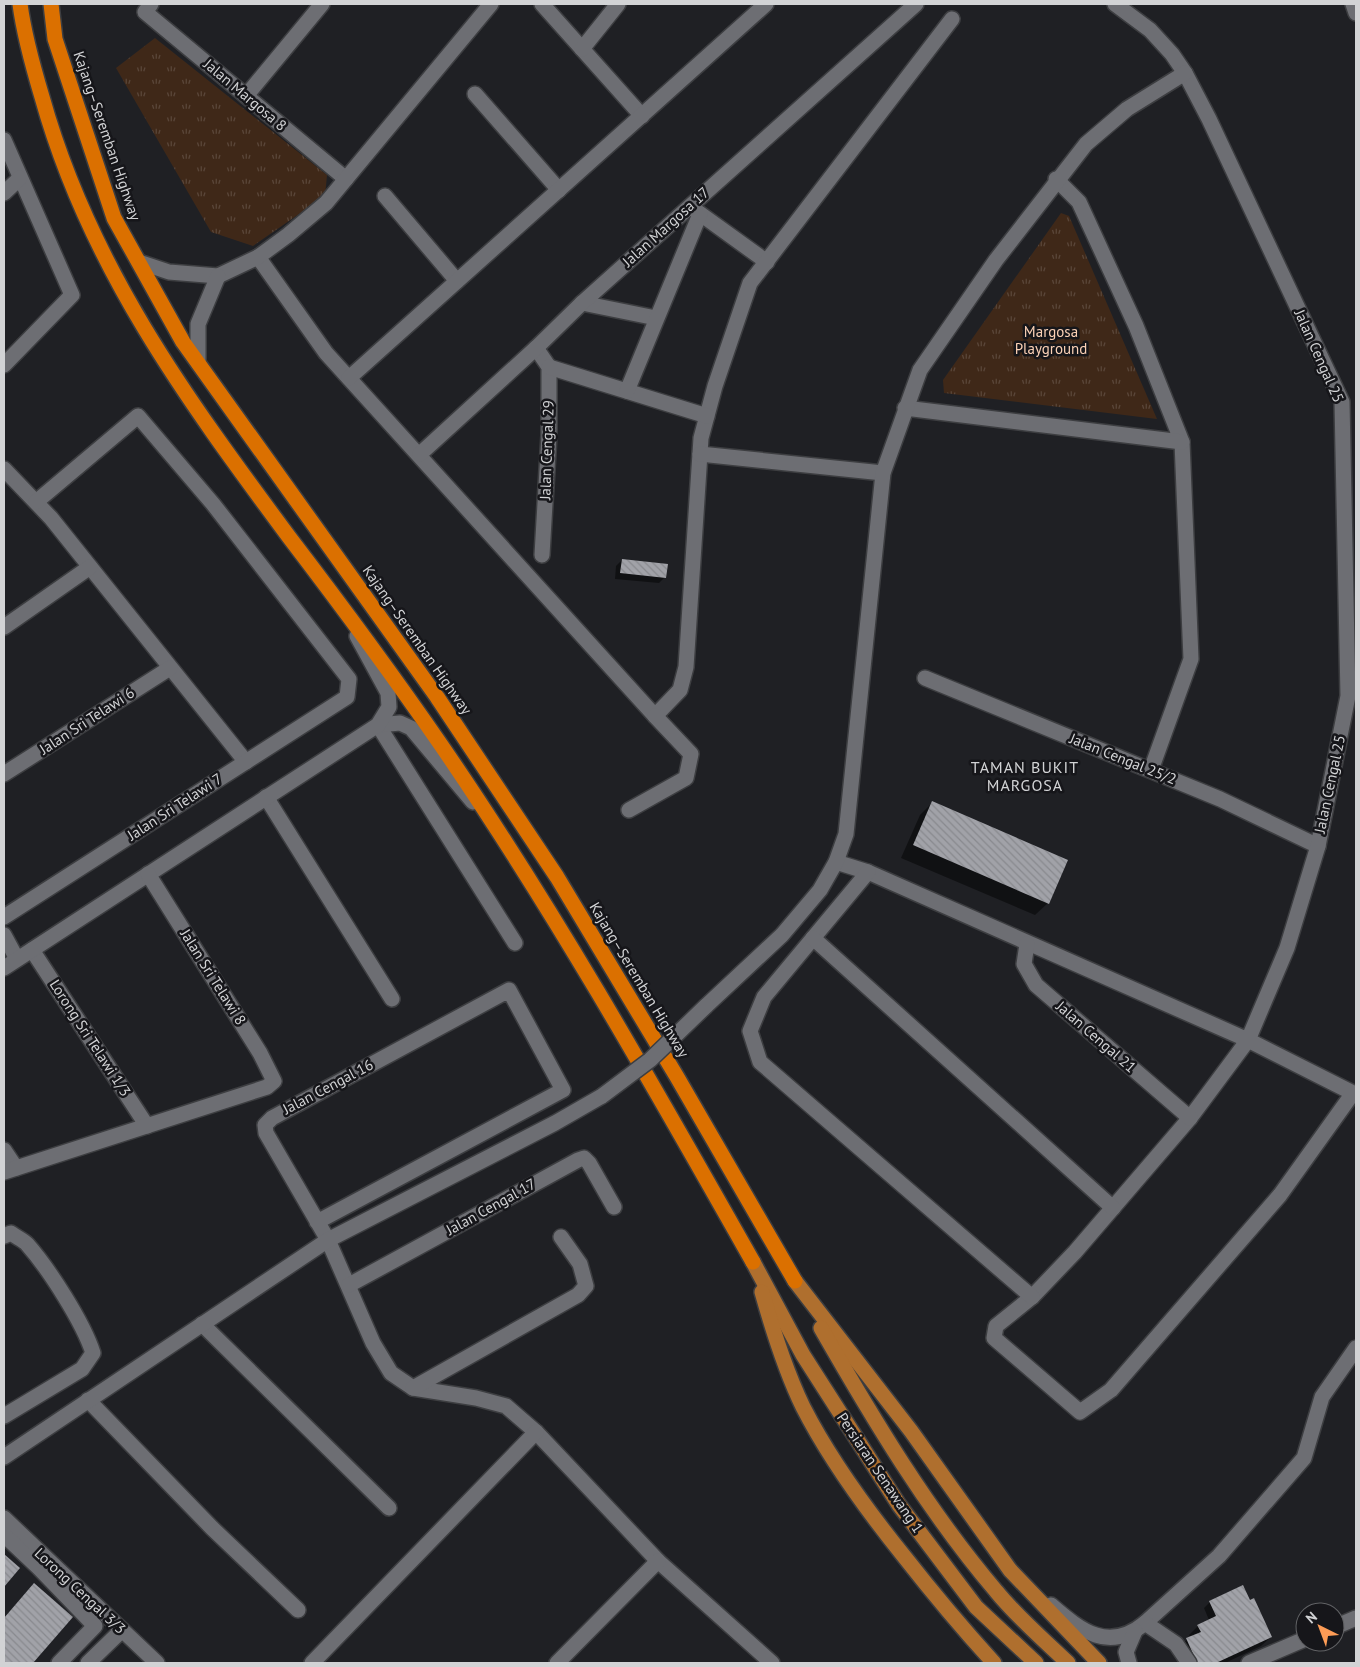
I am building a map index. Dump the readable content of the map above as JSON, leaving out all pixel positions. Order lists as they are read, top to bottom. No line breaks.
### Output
{"streets":{"highway":["Kajang–Seremban Highway"],"main road":["Persiaran Senawang 1"],"street":["Jalan Margosa 8","Jalan Margosa 17","Jalan Cengal 25","Jalan Cengal 29","Jalan Sri Telawi 6","Jalan Cengal 25/2","Jalan Sri Telawi 7","Jalan Sri Telawi 8","Jalan Cengal 21","Lorong Sri Telawi 1/3","Jalan Cengal 16","Jalan Cengal 17","Lorong Cengal 3/3"]},"crossings":[["Kajang–Seremban Highway","Persiaran Senawang 1"],["Jalan Cengal 25","Jalan Cengal 25/2"],["Jalan Cengal 25","Jalan Cengal 21"],["Jalan Sri Telawi 8","Lorong Sri Telawi 1/3"],["Jalan Cengal 16","Jalan Cengal 17"]],"districts":["TAMAN BUKIT MARGOSA"],"parks":["Margosa Playground"],"north":"top left"}
